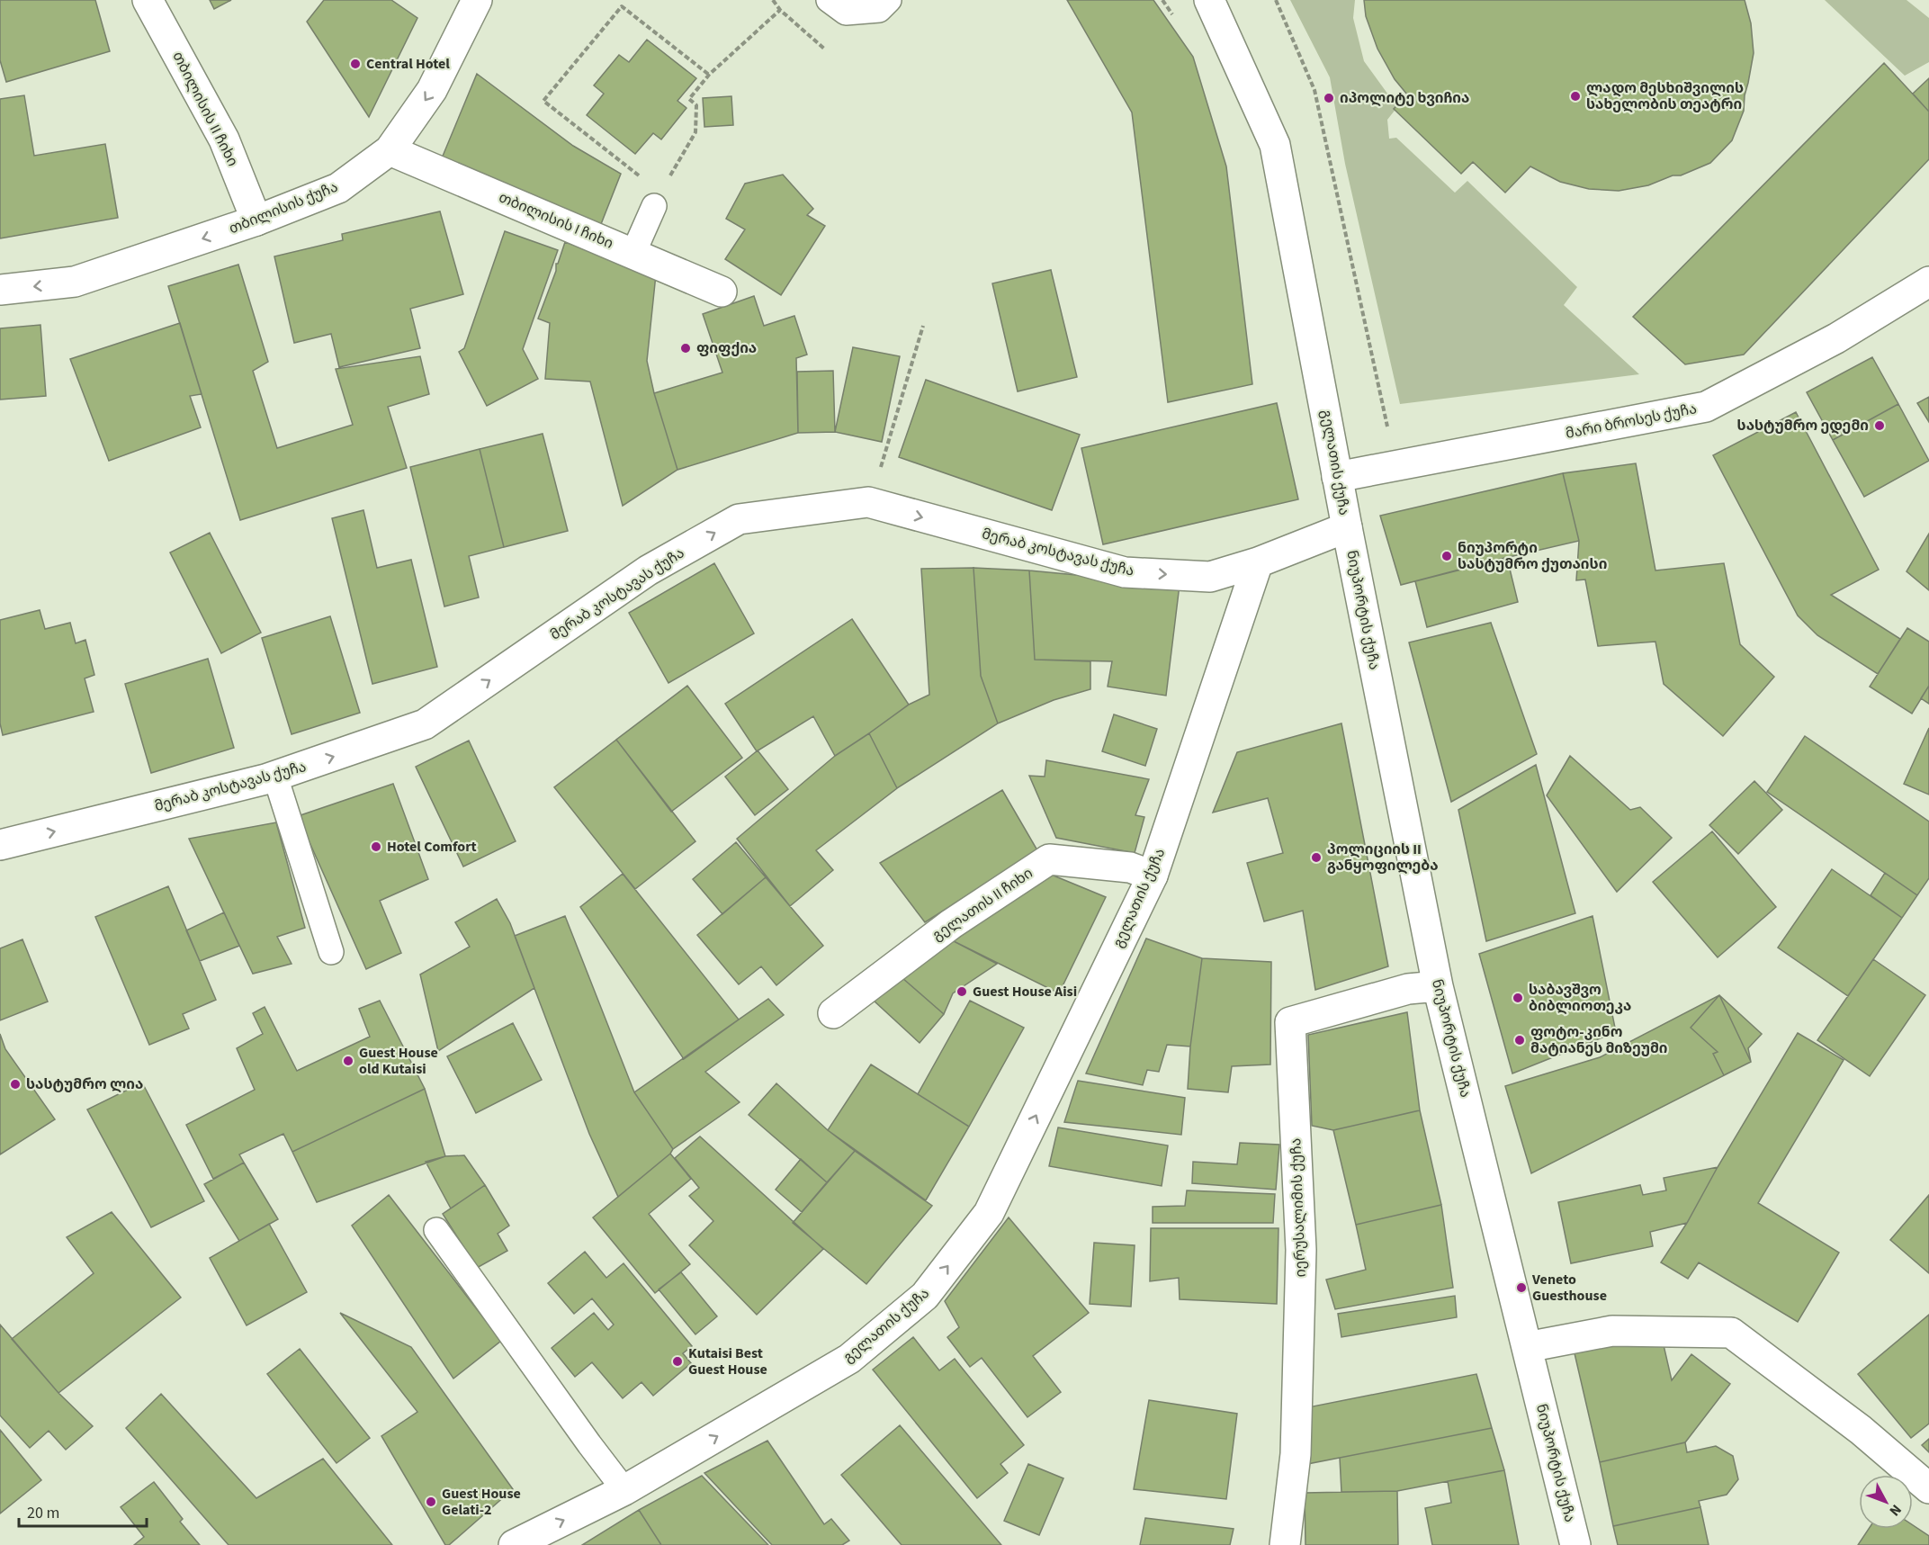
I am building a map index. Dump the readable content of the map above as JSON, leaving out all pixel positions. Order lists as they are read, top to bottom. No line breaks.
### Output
{"streets":{"street":["თბილისის II ჩიხი","თბილისის ქუჩა","თბილისის I ჩიხი","მარი ბროსეს ქუჩა","გელათის ქუჩა","მერაბ კოსტავას ქუჩა","ნიუპორტის ქუჩა","გელათის II ჩიხი","იერუსალიმის ქუჩა"]},"crossings":[["თბილისის II ჩიხი","თბილისის ქუჩა"],["თბილისის ქუჩა","თბილისის I ჩიხი"],["მარი ბროსეს ქუჩა","გელათის ქუჩა"],["გელათის ქუჩა","მერაბ კოსტავას ქუჩა"],["გელათის ქუჩა","ნიუპორტის ქუჩა"],["გელათის ქუჩა","გელათის II ჩიხი"],["ნიუპორტის ქუჩა","იერუსალიმის ქუჩა"]],"one_way":["თბილისის ქუჩა","გელათის ქუჩა","მერაბ კოსტავას ქუჩა"],"places":["Central Hotel","ლადო მესხიშვილის სახელობის თეატრი","იპოლიტე ხვიჩია","ფიფქია","სასტუმრო ედემი","ნიუპორტი სასტუმრო ქუთაისი","Hotel Comfort","პოლიციის II განყოფილება","Guest House Aisi","საბავშვო ბიბლიოთეკა","ფოტო-კინო მატიანეს მიზეუმი","Guest House old Kutaisi","სასტუმრო ლია","Veneto Guesthouse","Kutaisi Best Guest House","Guest House Gelati-2"],"scale_bar":"20 m","north":"bottom right"}
